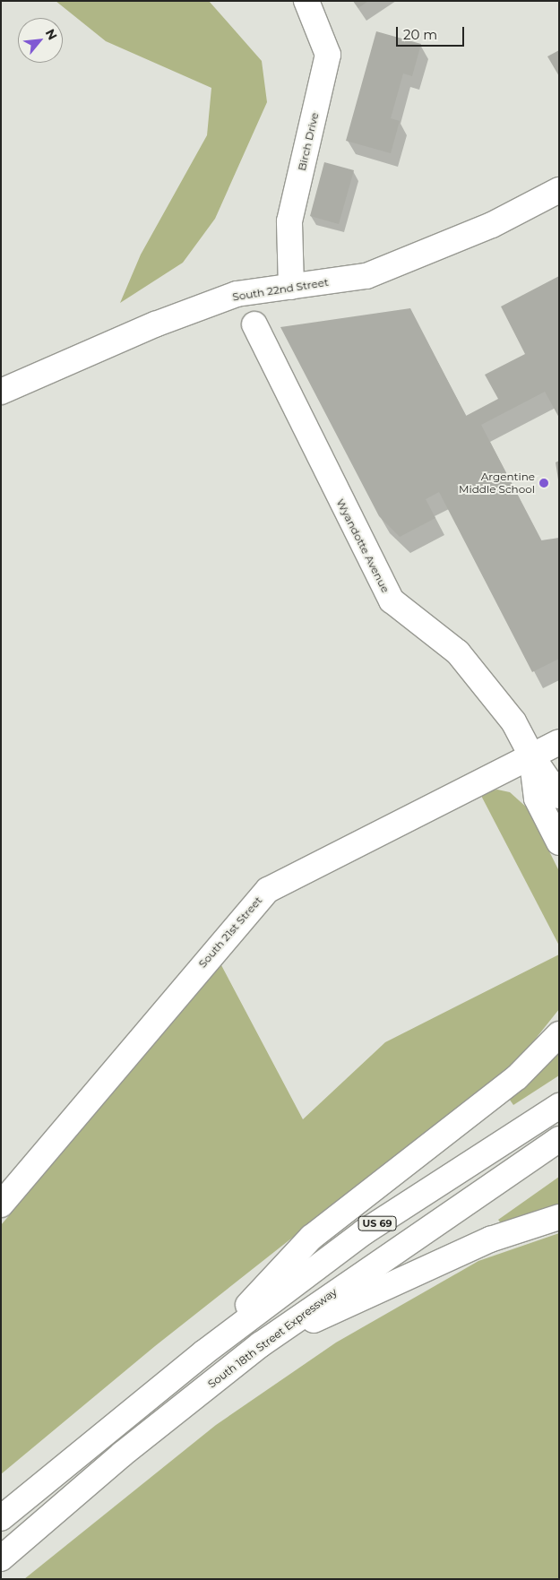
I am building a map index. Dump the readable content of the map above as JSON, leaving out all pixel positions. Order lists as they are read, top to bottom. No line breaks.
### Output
{"streets":{"main road":["Birch Drive","South 22nd Street","Wyandotte Avenue","South 21st Street","US 69","South 18th Street Expressway"]},"crossings":[["Birch Drive","South 22nd Street"],["Wyandotte Avenue","South 21st Street"]],"places":["Argentine Middle School"],"scale_bar":"20 m","north":"top right"}
